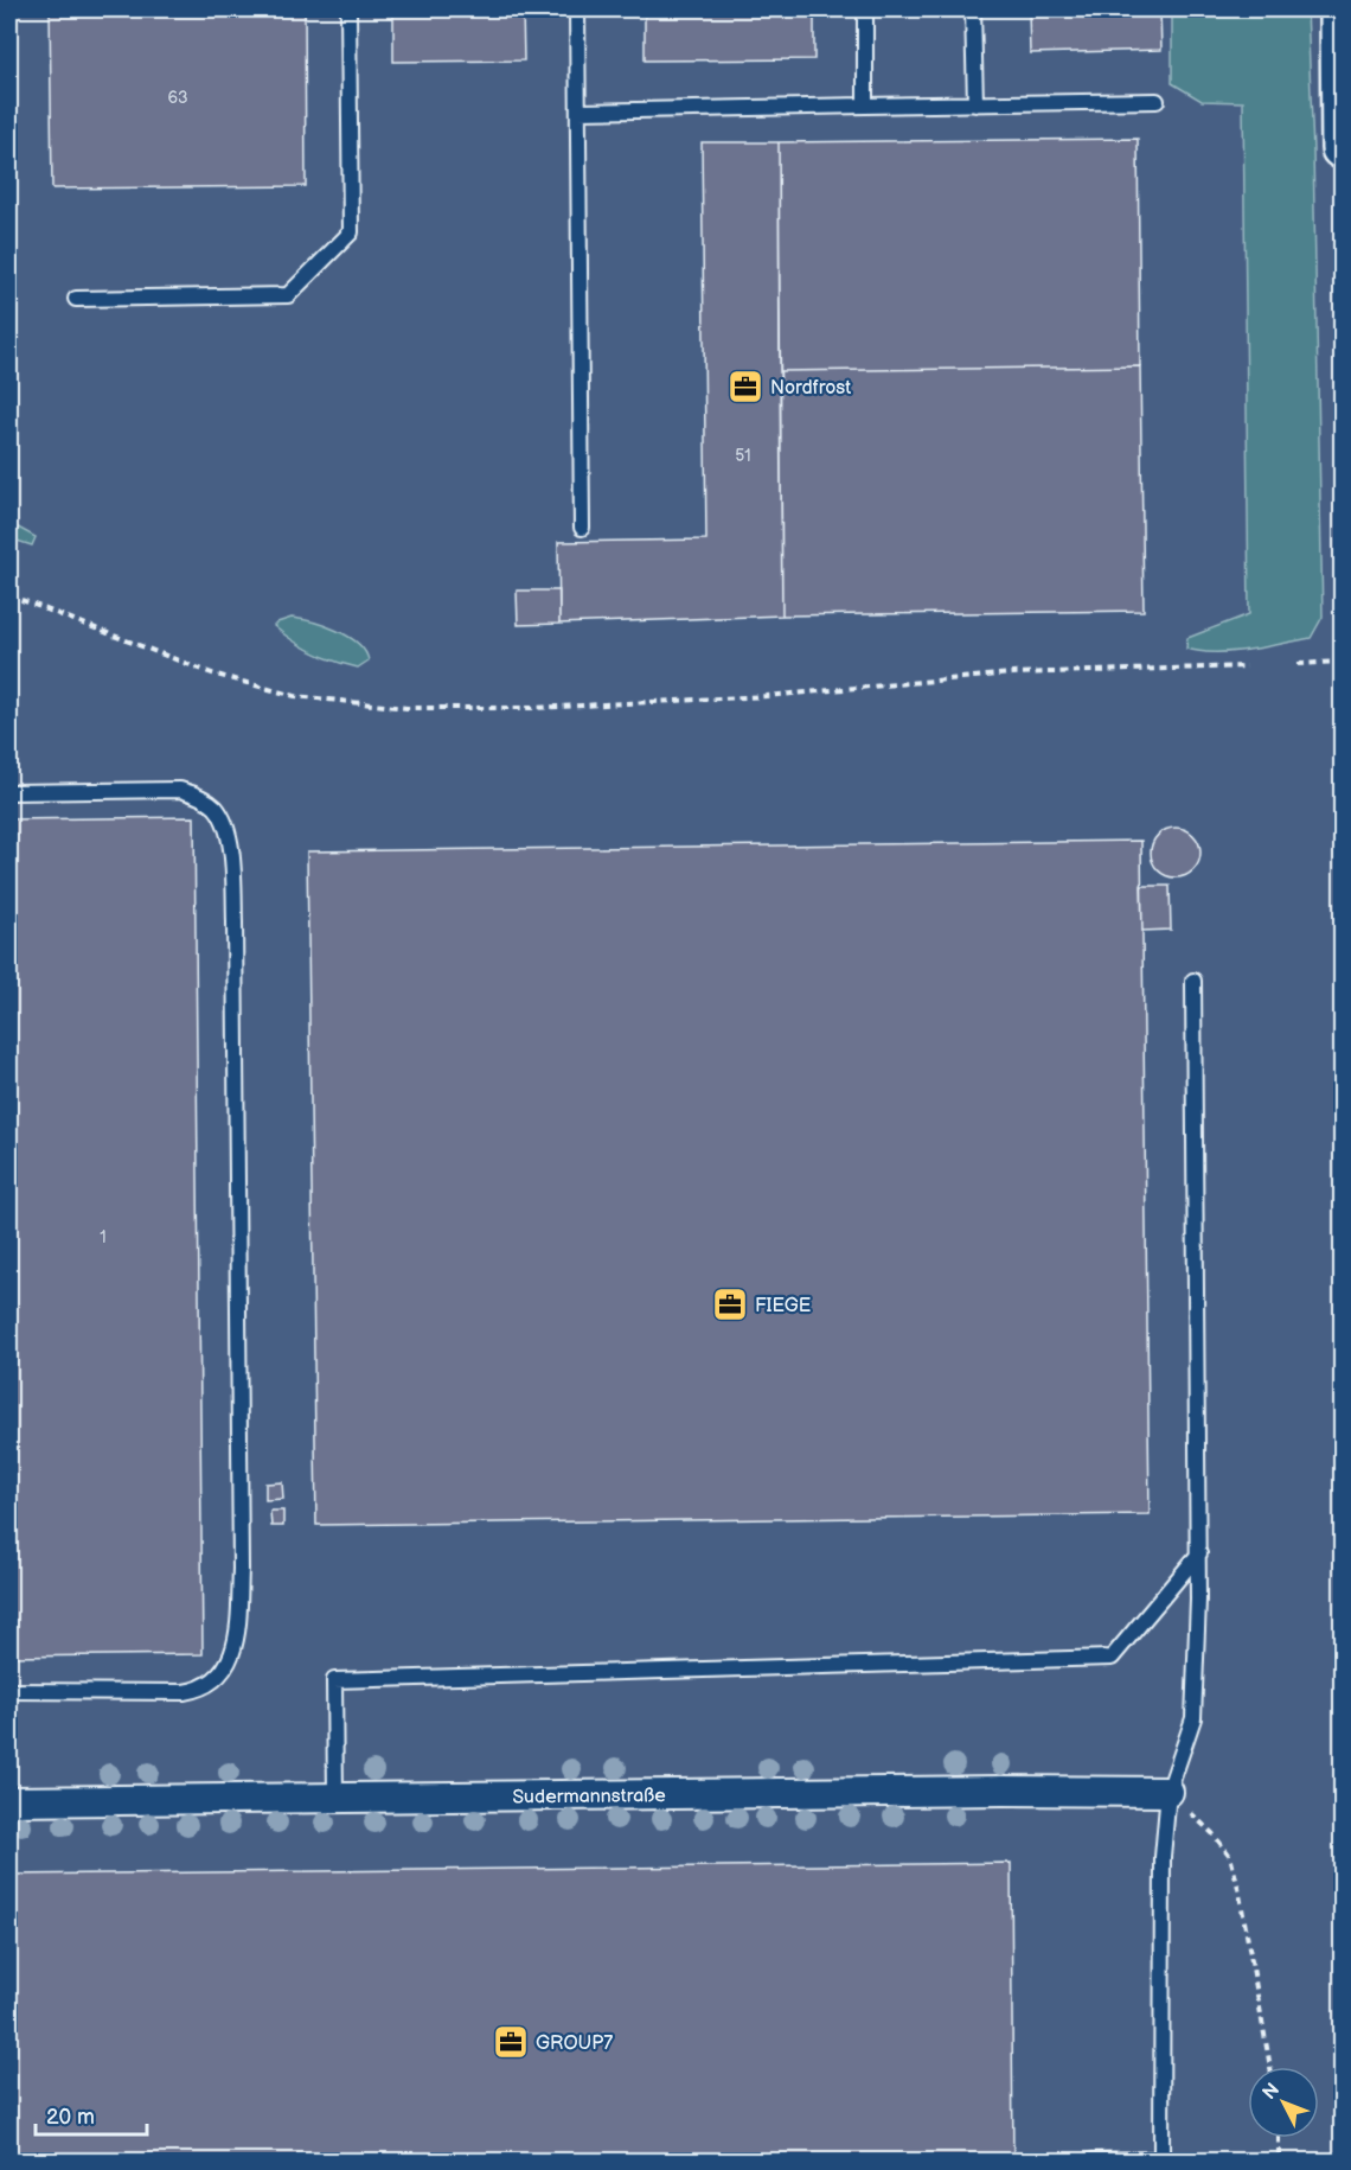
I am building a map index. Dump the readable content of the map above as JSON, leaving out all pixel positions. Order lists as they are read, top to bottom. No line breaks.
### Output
{"streets":{"street":["Sudermannstraße"]},"places":{"office":["Nordfrost","FIEGE","GROUP7"]},"house_numbers":["63","51","1"],"scale_bar":"20 m","north":"top left"}
